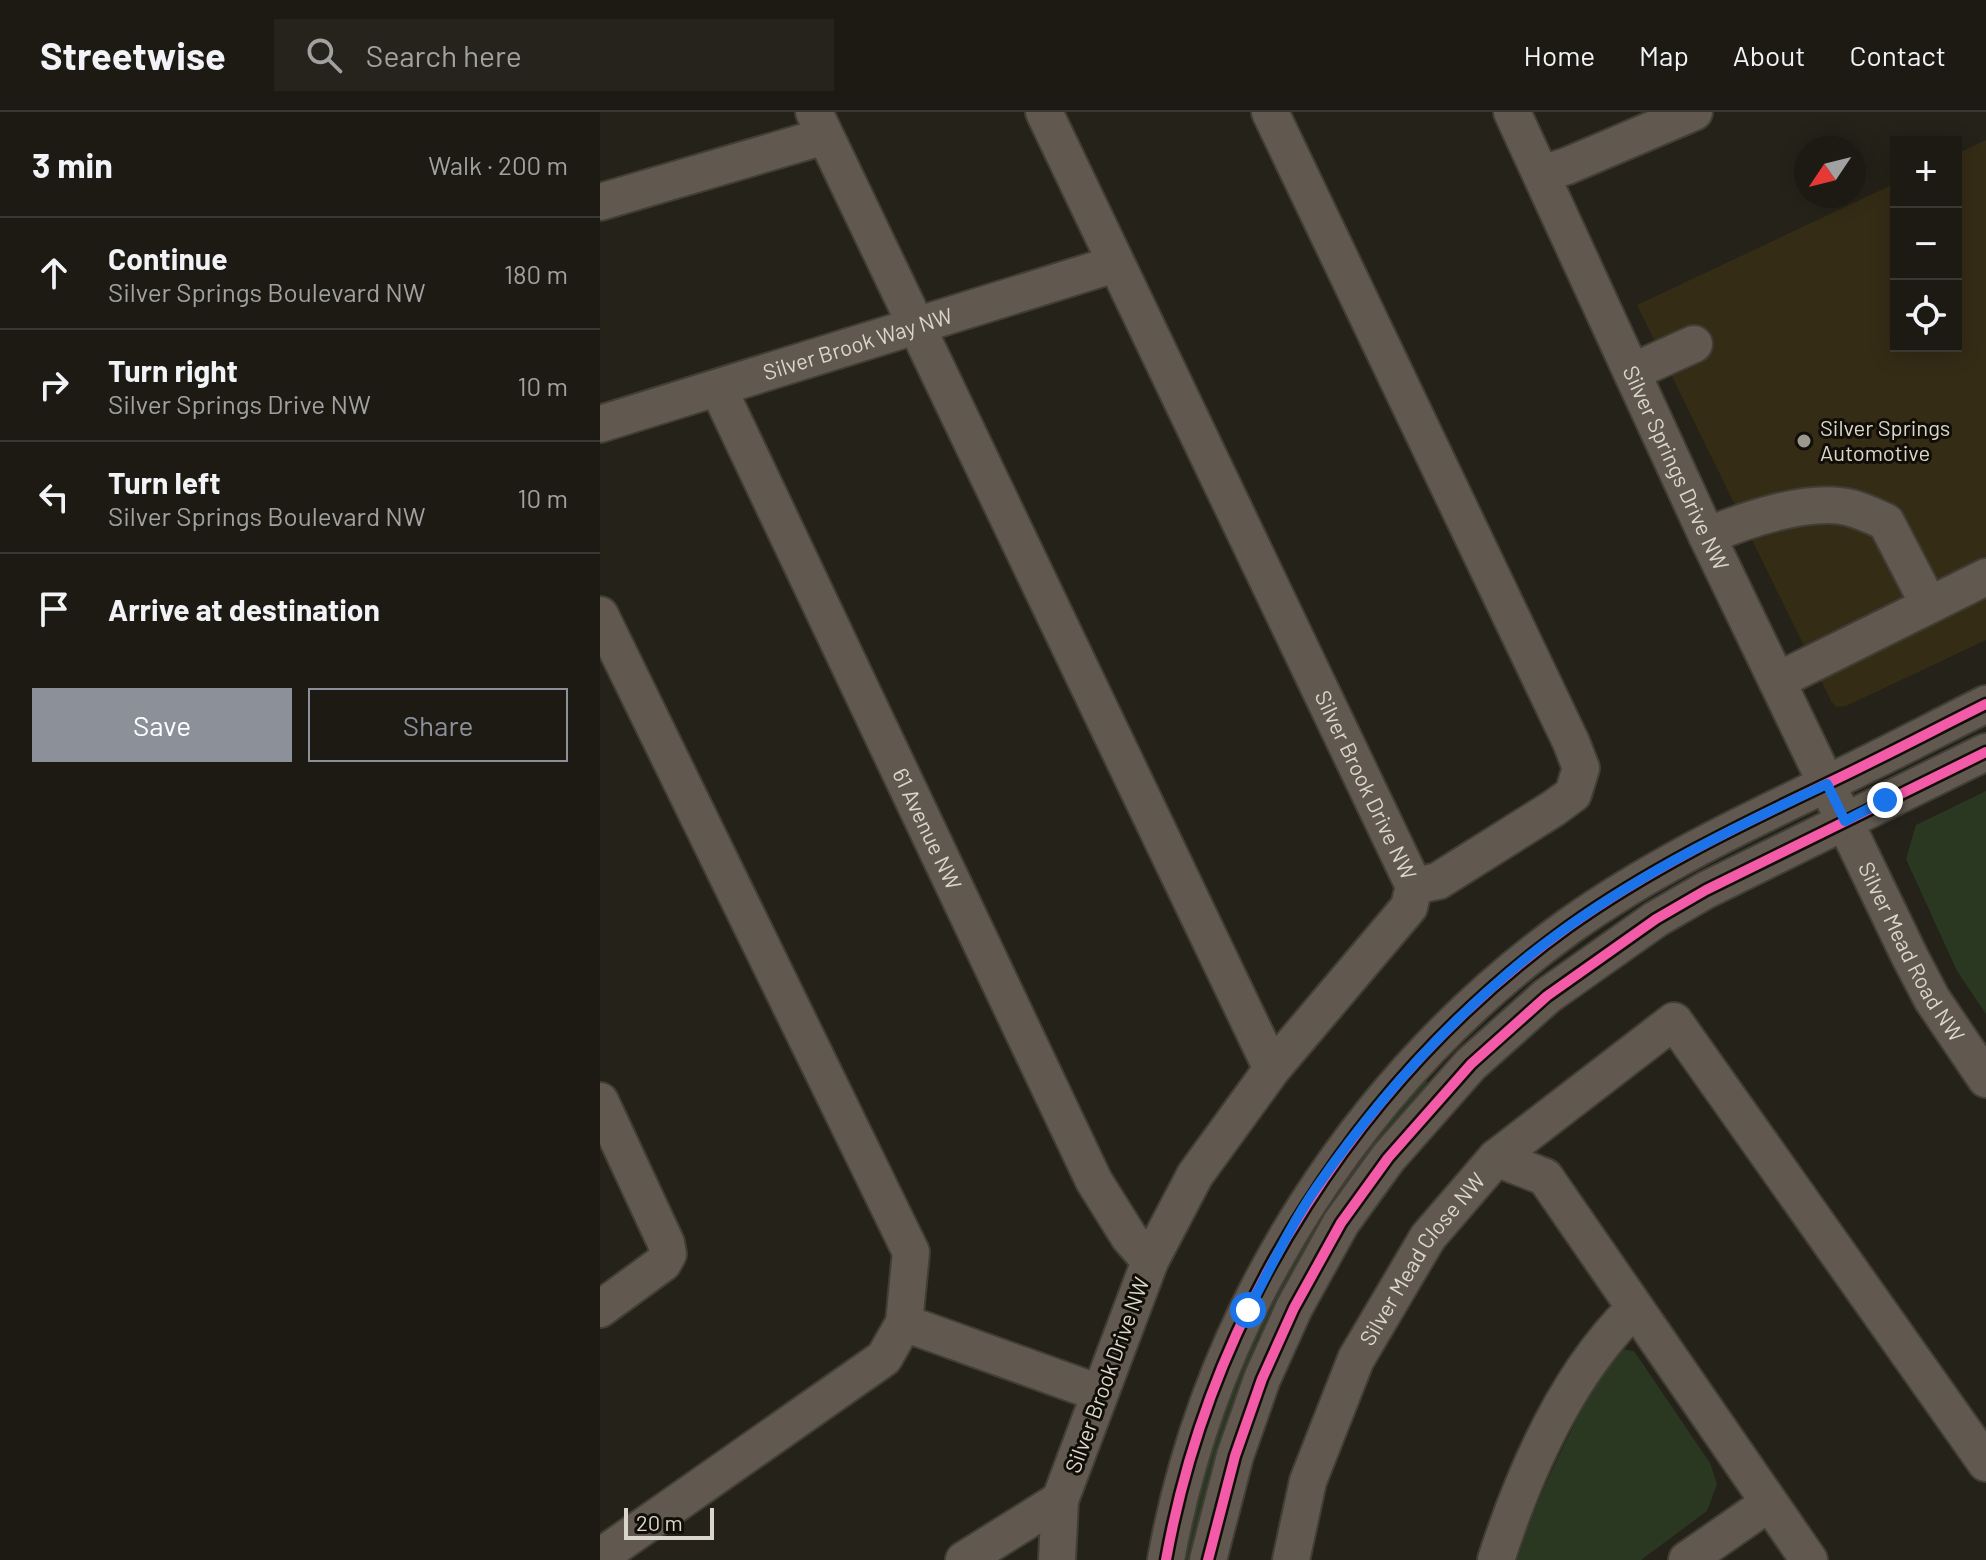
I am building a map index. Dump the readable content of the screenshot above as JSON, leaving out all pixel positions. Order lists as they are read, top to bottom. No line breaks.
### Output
{"streets":{"street":["Silver Brook Way NW","Silver Springs Drive NW","Silver Brook Drive NW","61 Avenue NW","Silver Mead Road NW","Silver Mead Close NW"]},"crossings":[["Silver Brook Way NW","Silver Brook Drive NW"],["Silver Brook Way NW","61 Avenue NW"],["Silver Springs Drive NW","Silver Mead Road NW"],["Silver Brook Drive NW","61 Avenue NW"]],"places":["Silver Springs Automotive"],"scale_bar":"20 m","north":"bottom left","page":{"header":"Streetwise","search":"Search here","nav":["Home","Map","About","Contact"],"heading":["3 min","Walk · 200 m"],"map_buttons":["+","−"],"list":[["Continue","Silver Springs Boulevard NW","180 m"],["Turn right","Silver Springs Drive NW","10 m"],["Turn left","Silver Springs Boulevard NW","10 m"],"Arrive at destination"],"buttons":["Save","Share"],"scale":"20 m"}}
